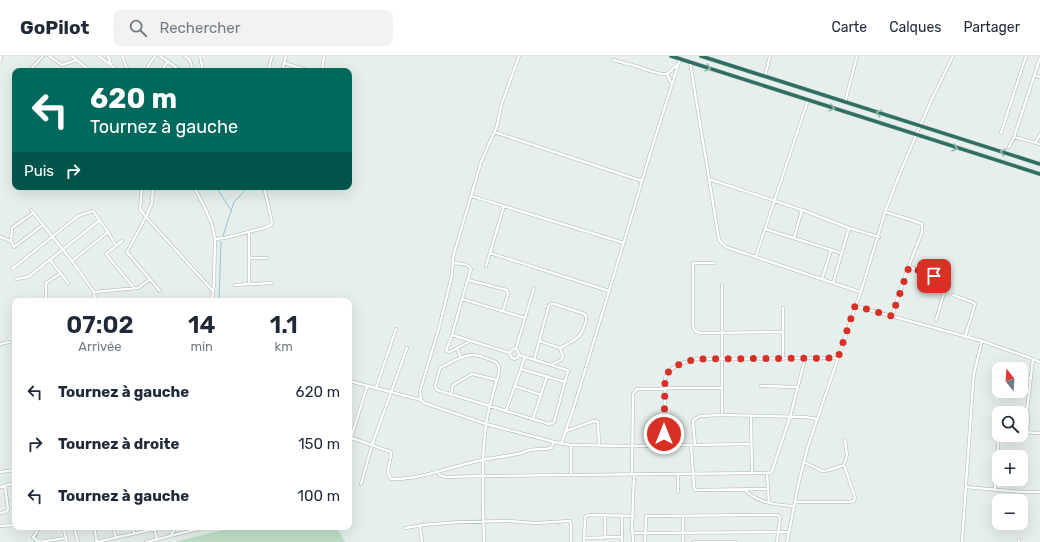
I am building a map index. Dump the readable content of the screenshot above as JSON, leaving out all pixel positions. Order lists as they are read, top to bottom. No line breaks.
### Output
{"north":"top","page":{"header":"GoPilot","search":"Rechercher","nav":["Carte","Calques","Partager"],"turn":["620 m","Tournez à gauche"],"then":"Puis","eta":["07:02","Arrivée","14","min","1.1","km"],"map_buttons":["+","−"],"list":[{"name":"Tournez à gauche","value":"620 m"},{"name":"Tournez à droite","value":"150 m"},{"name":"Tournez à gauche","value":"100 m"}]}}
